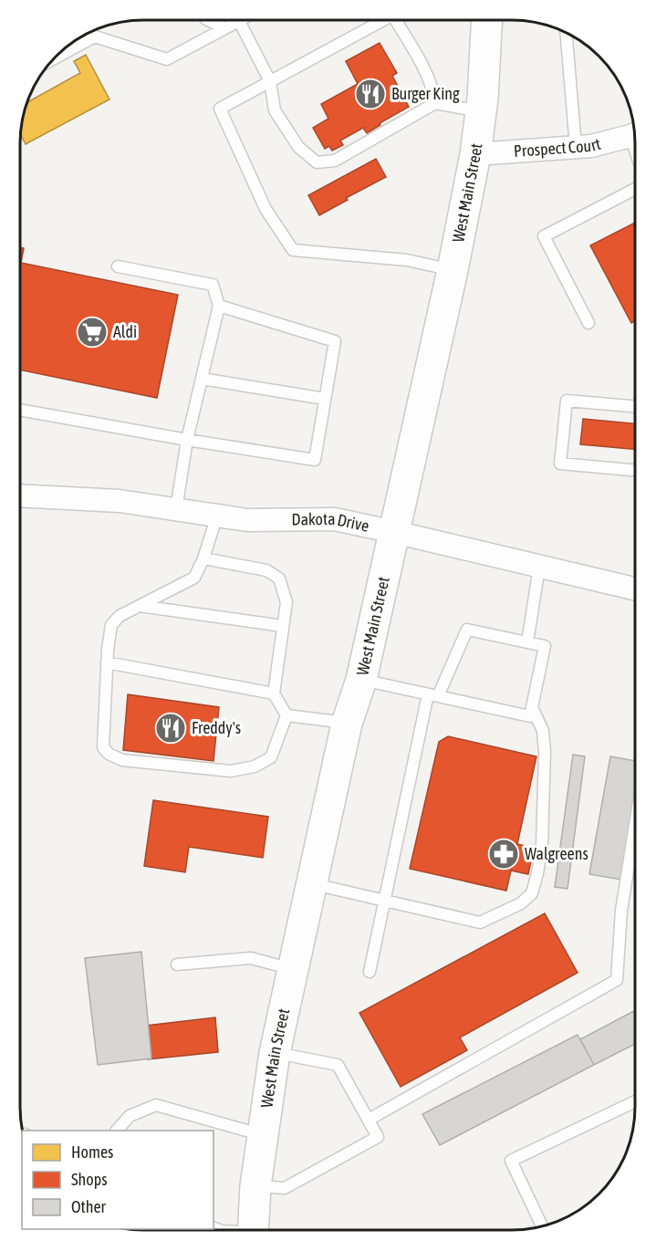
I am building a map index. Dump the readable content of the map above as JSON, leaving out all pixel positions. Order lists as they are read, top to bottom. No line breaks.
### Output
{"streets":{"main road":["West Main Street"],"street":["Prospect Court","Dakota Drive"]},"crossings":[["Prospect Court","West Main Street"],["West Main Street","Dakota Drive"]],"places":{"restaurant":["Burger King","Freddy's"],"supermarket":["Aldi"],"pharmacy":["Walgreens"]},"legend":["Homes","Shops","Other"]}
